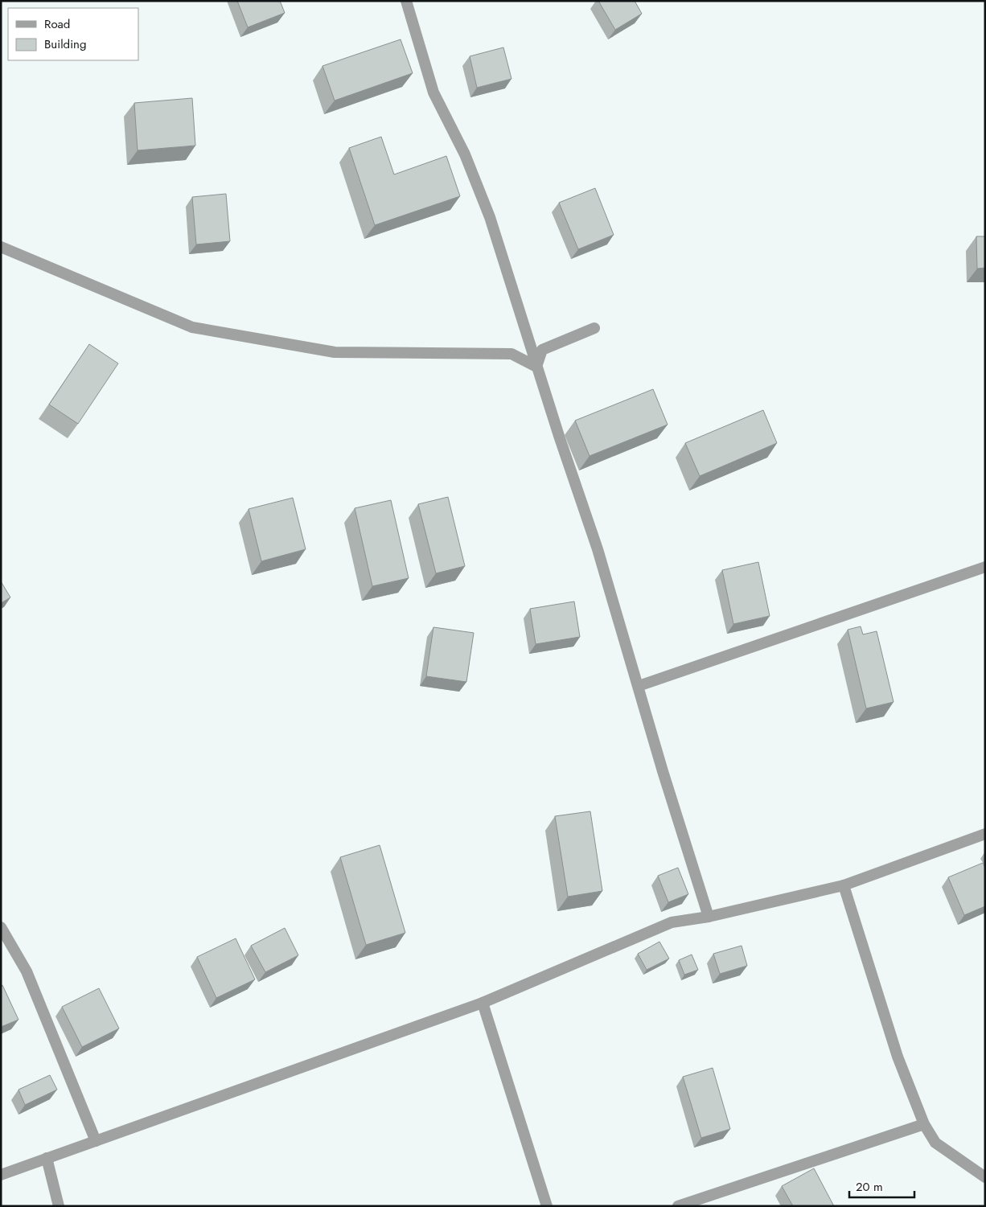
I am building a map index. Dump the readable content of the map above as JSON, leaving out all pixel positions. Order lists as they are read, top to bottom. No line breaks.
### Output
{"legend":["Road","Building"],"scale_bar":"20 m"}
